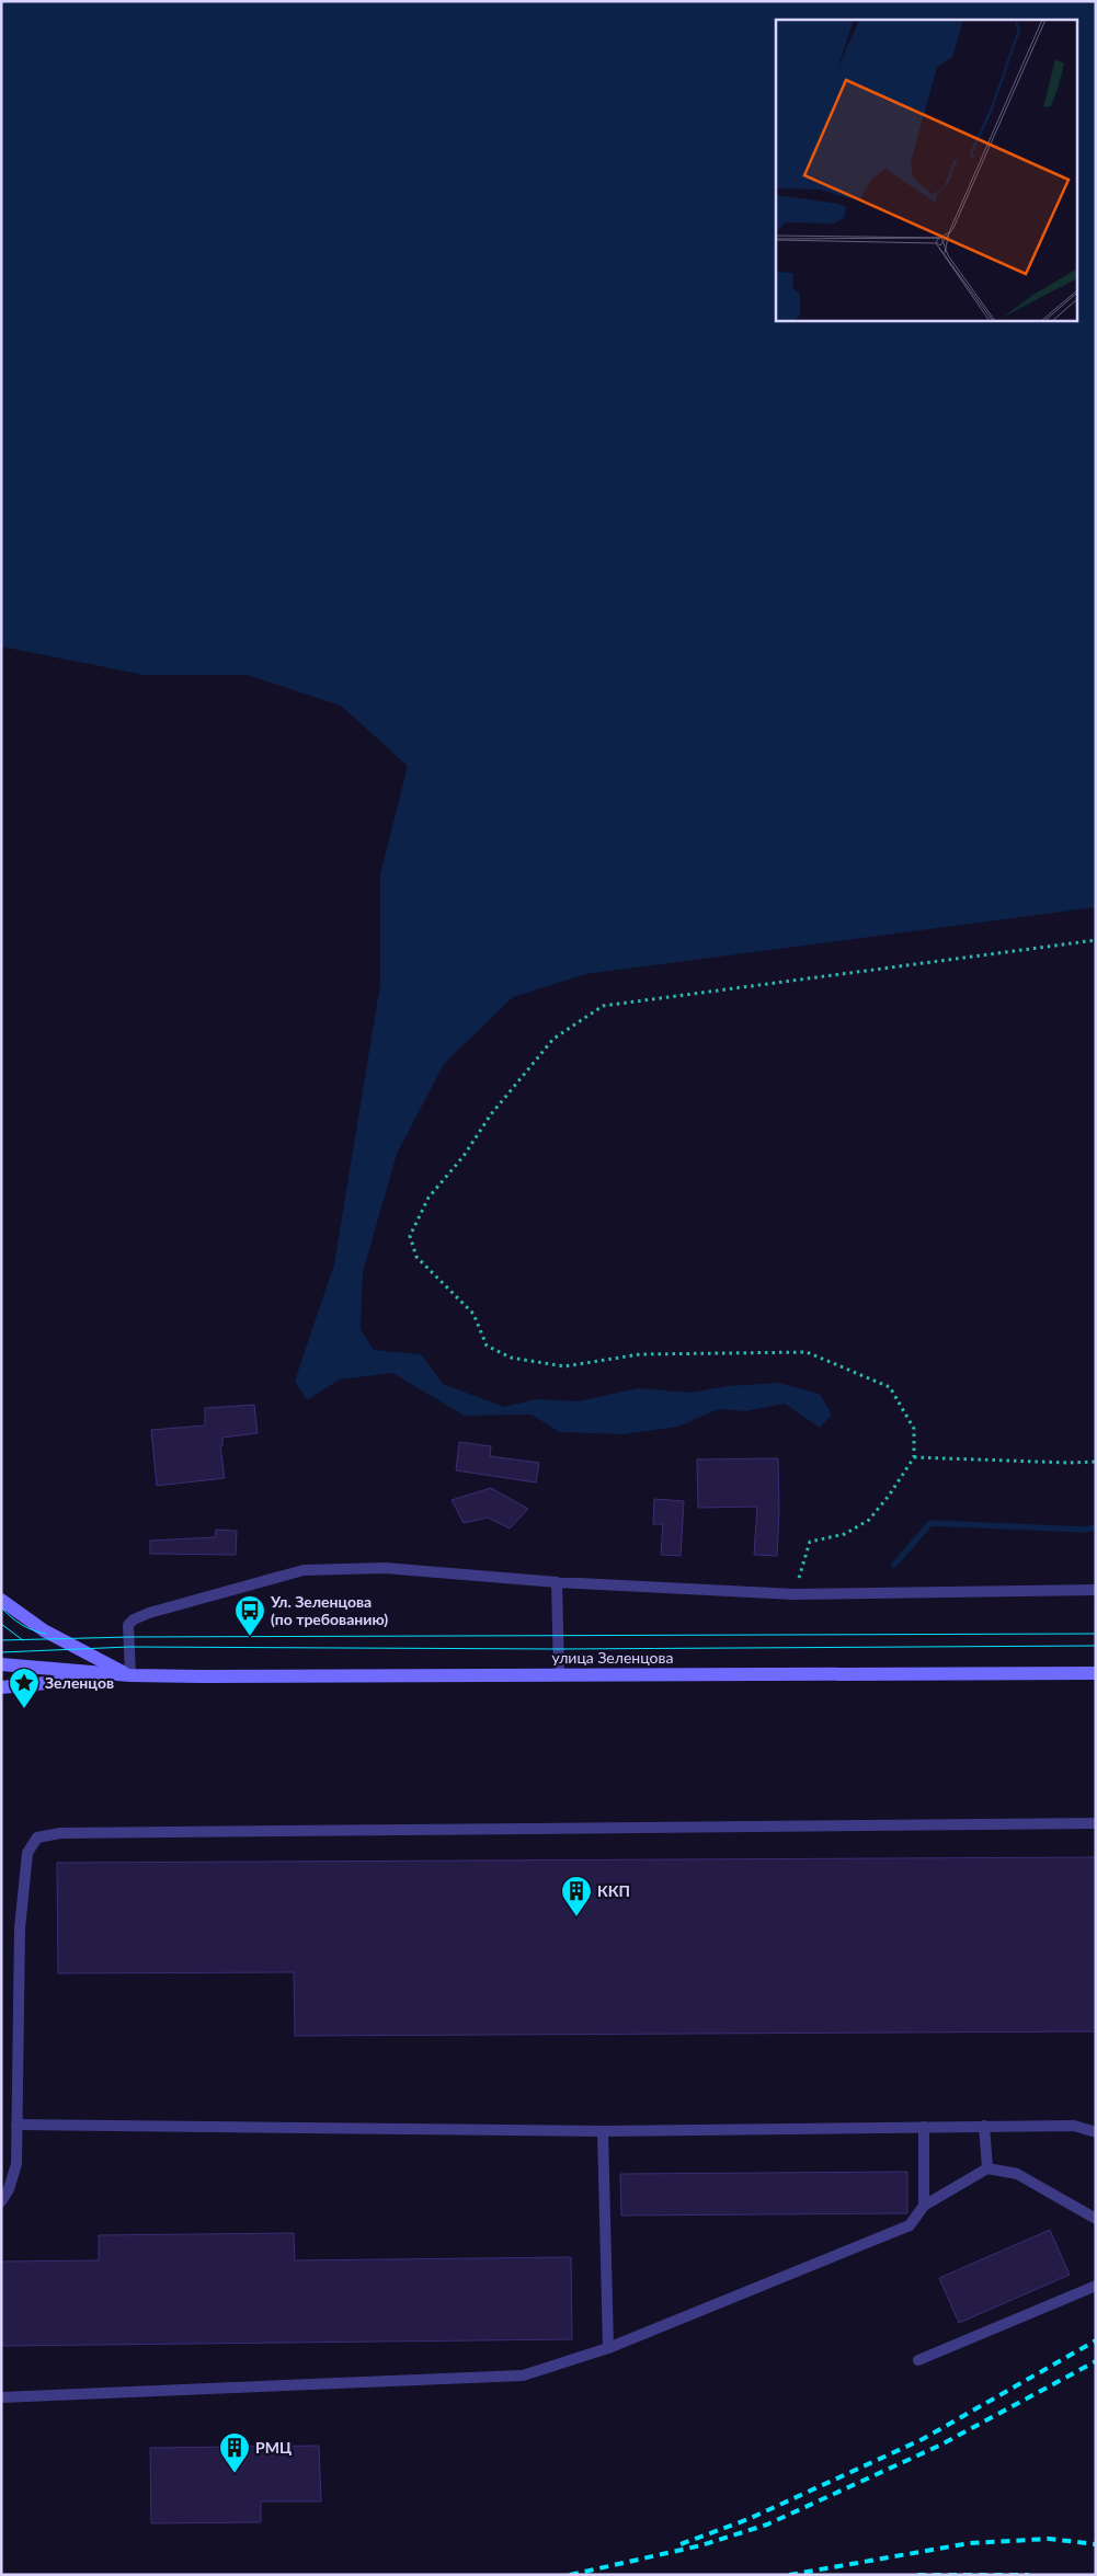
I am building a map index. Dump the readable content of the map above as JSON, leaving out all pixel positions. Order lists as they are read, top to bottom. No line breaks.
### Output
{"streets":{"main road":["улица Зеленцова"]},"places":{"bus stop":["Ул. Зеленцова (по требованию)"],"place":["Зеленцов"],"building":["ККП","РМЦ"]}}
